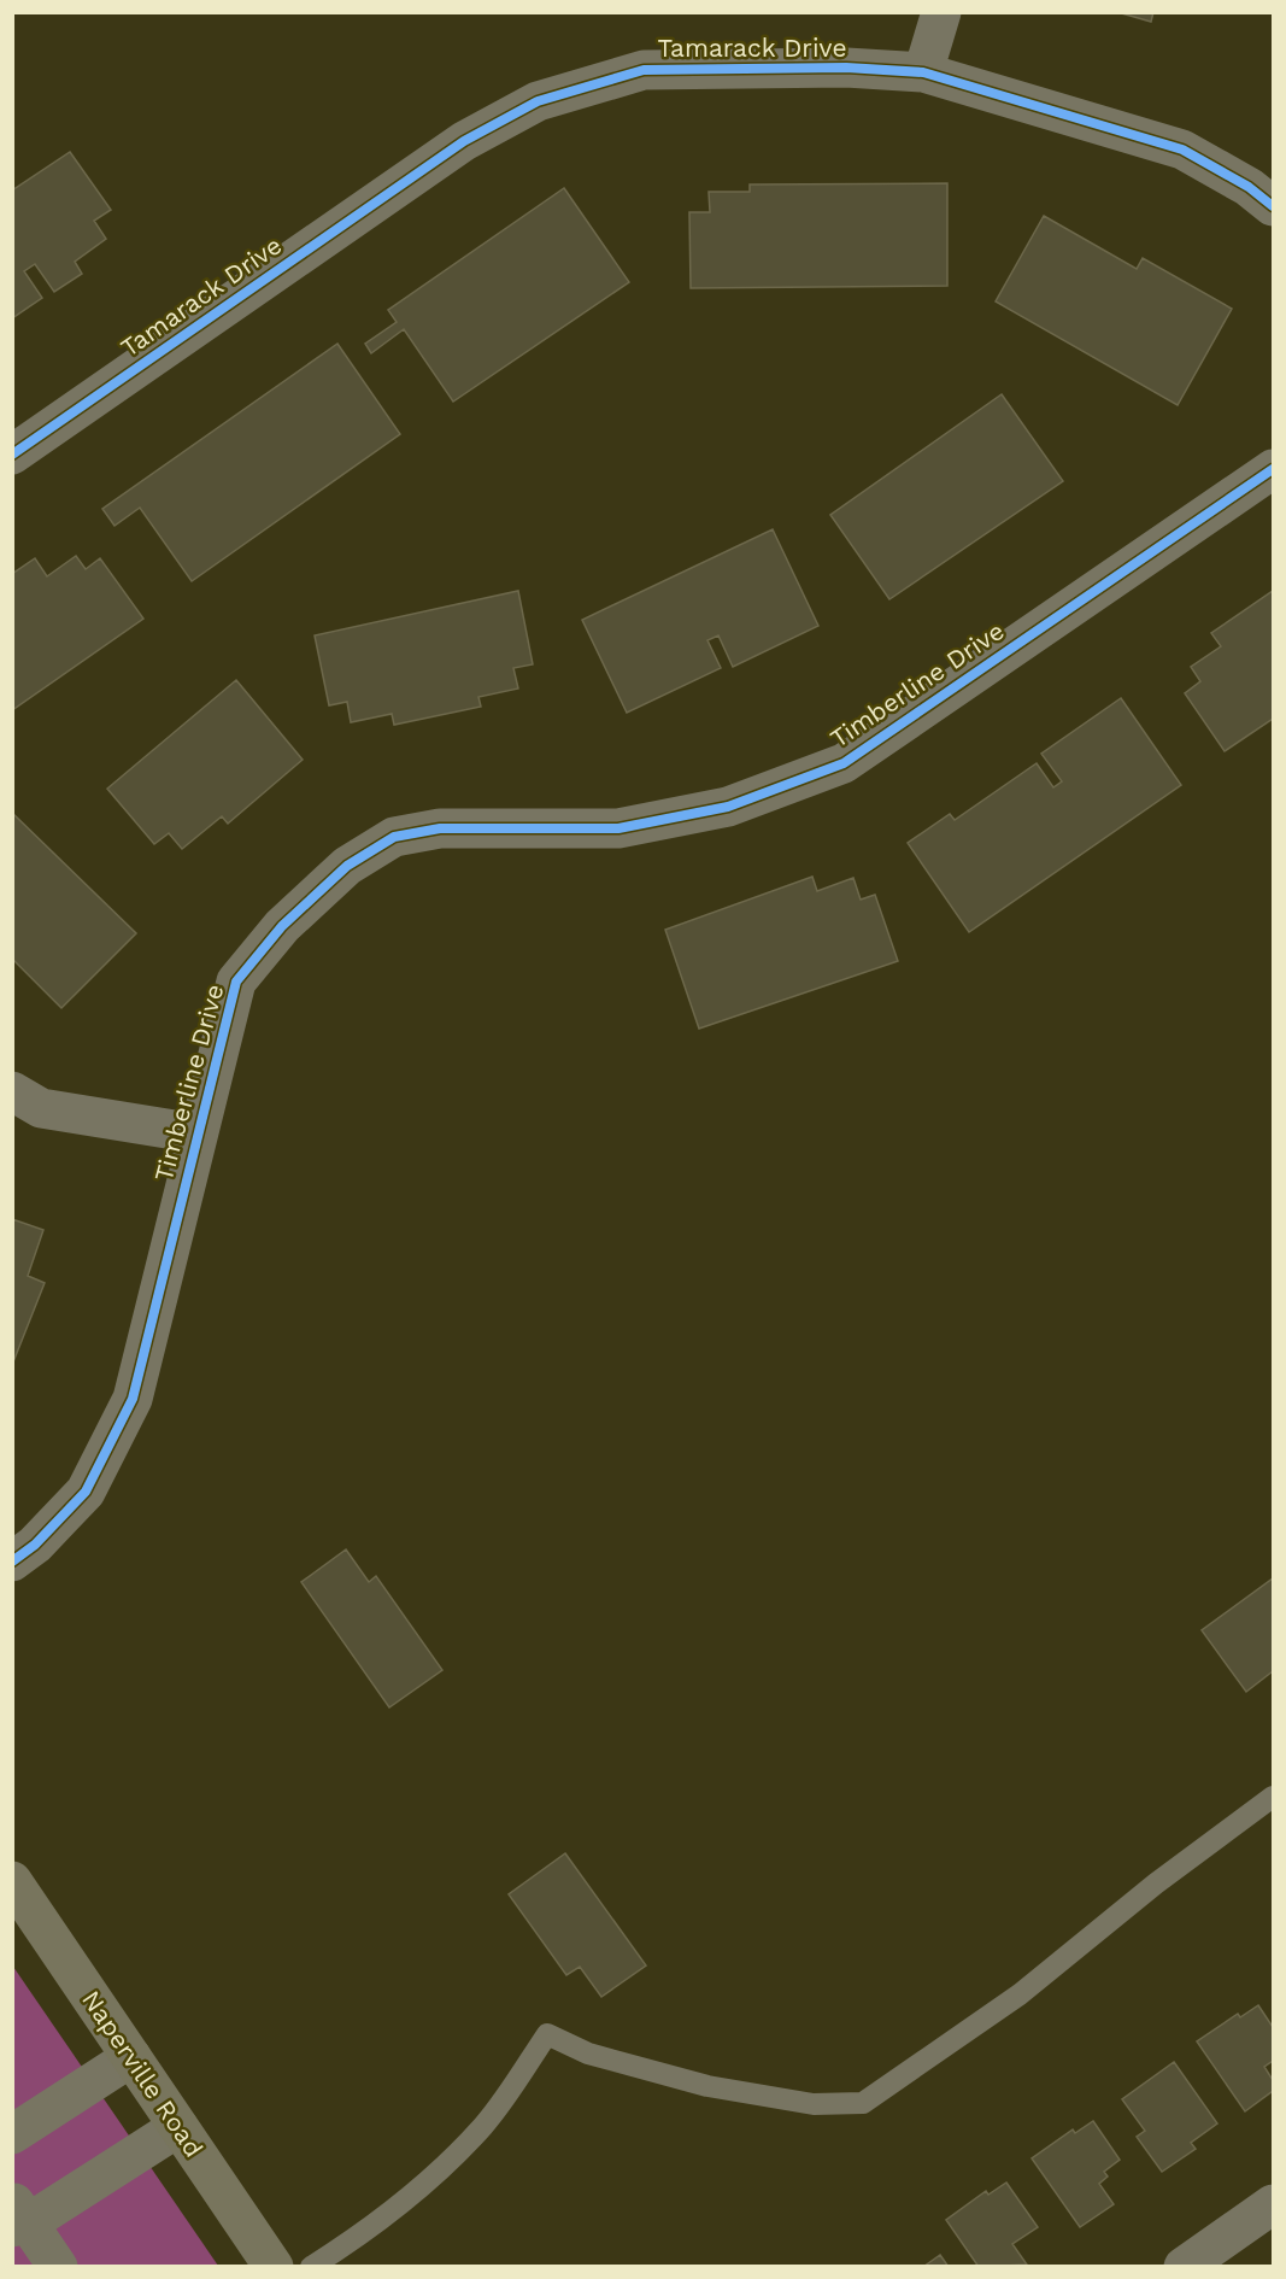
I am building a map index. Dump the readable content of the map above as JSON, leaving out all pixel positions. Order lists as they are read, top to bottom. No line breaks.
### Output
{"streets":{"street":["Tamarack Drive","Timberline Drive","Naperville Road"]}}
